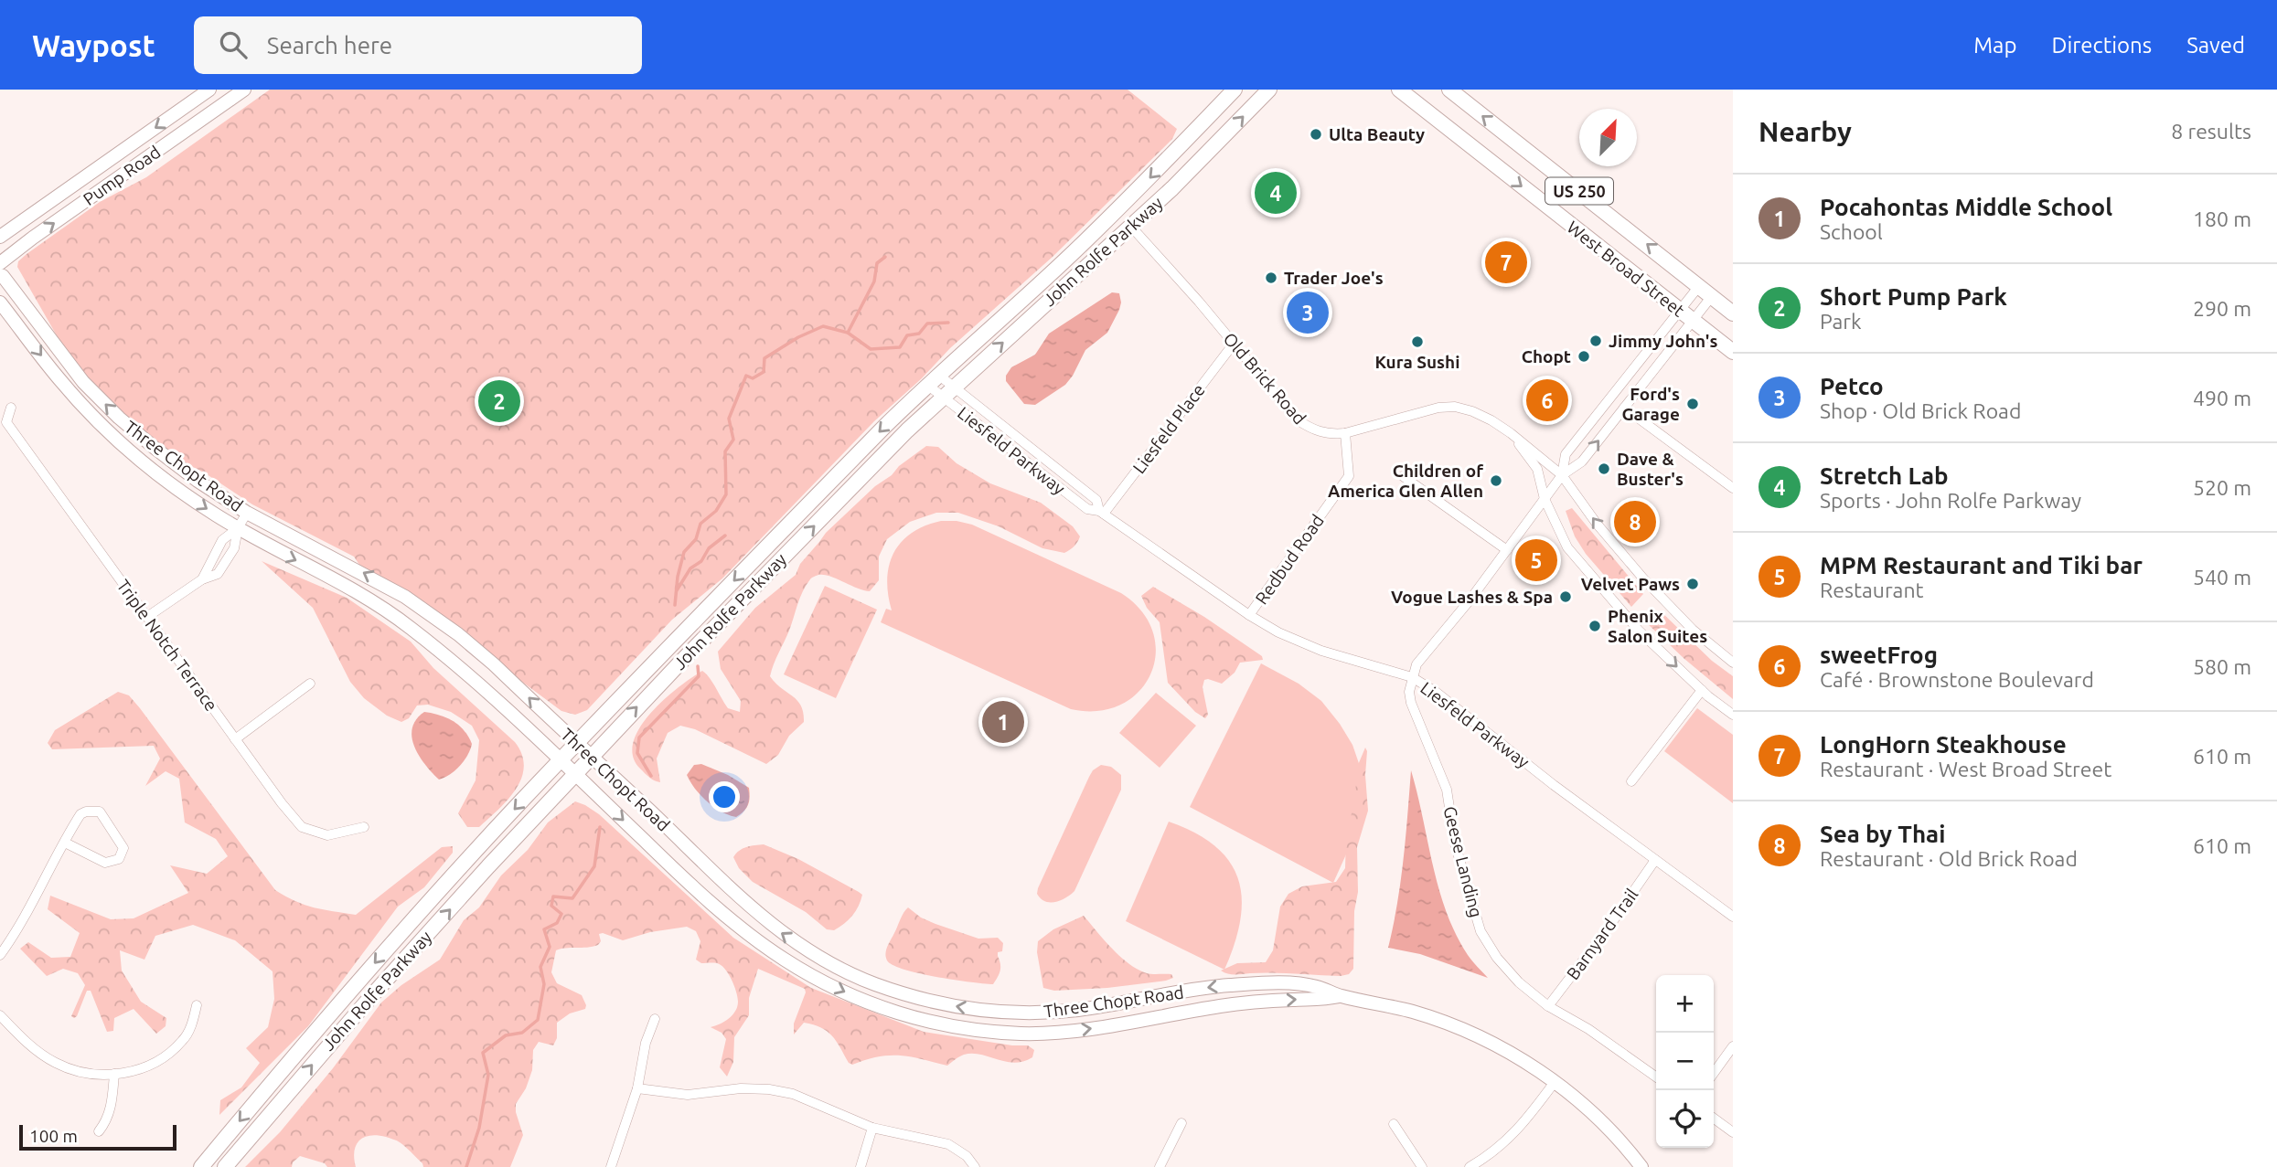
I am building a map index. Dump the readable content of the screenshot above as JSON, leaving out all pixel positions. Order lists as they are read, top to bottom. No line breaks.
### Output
{"streets":{"main road":["Pump Road","US 250","John Rolfe Parkway","West Broad Street","Three Chopt Road"],"street":["Old Brick Road","Liesfeld Place","Liesfeld Parkway","Redbud Road","Triple Notch Terrace","Geese Landing","Barnyard Trail"]},"crossings":[["John Rolfe Parkway","Old Brick Road"],["John Rolfe Parkway","Liesfeld Parkway"],["John Rolfe Parkway","Three Chopt Road"],["Old Brick Road","Liesfeld Place"],["Old Brick Road","Redbud Road"],["Liesfeld Place","Liesfeld Parkway"],["Liesfeld Parkway","Redbud Road"],["Liesfeld Parkway","Geese Landing"],["Liesfeld Parkway","Barnyard Trail"],["Geese Landing","Barnyard Trail"]],"places":["Ulta Beauty","Trader Joe's","Jimmy John's","Kura Sushi","Chopt","Ford's Garage","Dave & Buster's","Children of America Glen Allen","Velvet Paws","Vogue Lashes & Spa","Phenix Salon Suites"],"scale_bar":"100 m","north":"top right","page":{"header":"Waypost","search":"Search here","nav":["Map","Directions","Saved"],"heading":["Nearby","8 results"],"pins":["4","7","3","6","2","8","5","1"],"list":[{"mark":"1","name":"Pocahontas Middle School","note":"School","value":"180 m"},{"mark":"2","name":"Short Pump Park","note":"Park","value":"290 m"},{"mark":"3","name":"Petco","note":"Shop · Old Brick Road","value":"490 m"},{"mark":"4","name":"Stretch Lab","note":"Sports · John Rolfe Parkway","value":"520 m"},{"mark":"5","name":"MPM Restaurant and Tiki bar","note":"Restaurant","value":"540 m"},{"mark":"6","name":"sweetFrog","note":"Café · Brownstone Boulevard","value":"580 m"},{"mark":"7","name":"LongHorn Steakhouse","note":"Restaurant · West Broad Street","value":"610 m"},{"mark":"8","name":"Sea by Thai","note":"Restaurant · Old Brick Road","value":"610 m"}],"map_buttons":["+","−"],"scale":"100 m"}}
